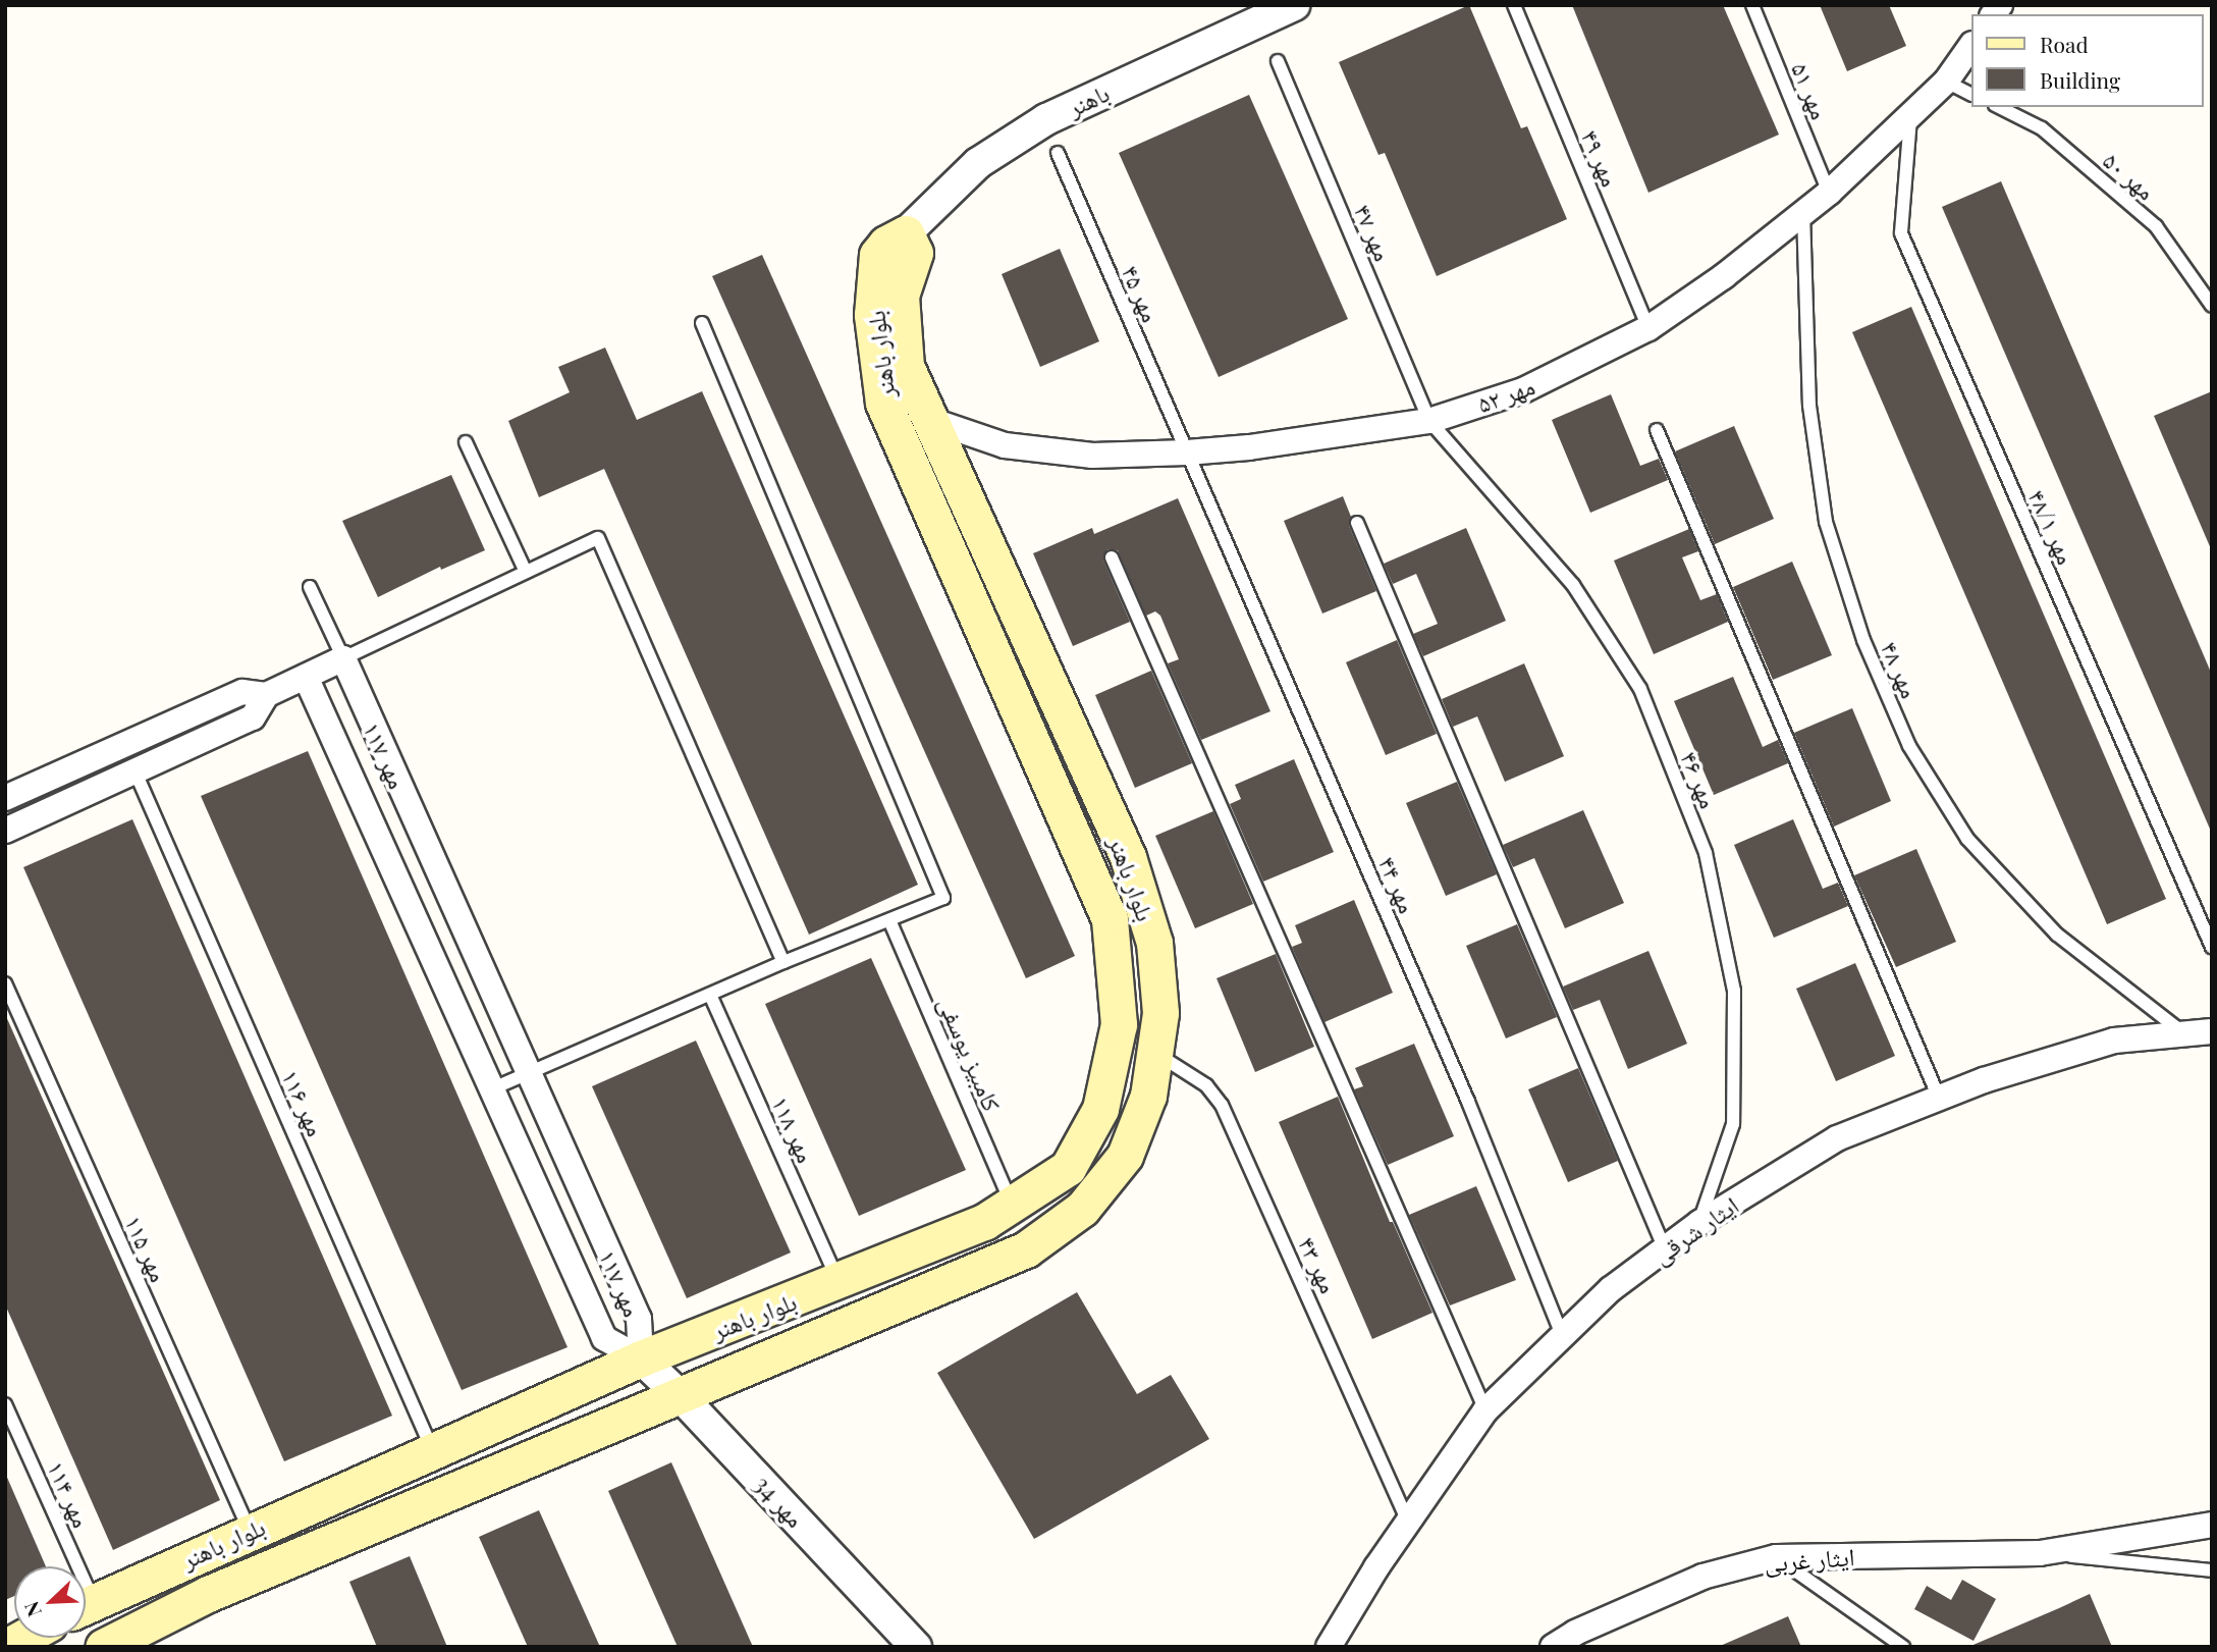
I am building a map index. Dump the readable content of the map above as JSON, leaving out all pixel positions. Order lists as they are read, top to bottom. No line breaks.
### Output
{"streets":{"main road":["بلوار باهنر"],"street":["باهنر","مهر ۵۲","مهر ۱۱۷","ایثار شرقی","مهر 34","ایثار غربی"],"lane":["مهر ۵۱","مهر ۴۹","مهر ۵۰","مهر ۴۷","مهر ۴۵","مهر ۴۸/۱","مهر ۴۸","مهر ۴۶","مهر ۴۴","کامبیز یوسفی","مهر ۱۱۶","مهر ۱۱۸","مهر ۱۱۵","مهر ۴۳","مهر ۱۱۴"]},"crossings":[["مهر ۵۱","مهر ۵۲"],["باهنر","بلوار باهنر"],["مهر ۴۹","مهر ۵۲"],["مهر ۴۷","مهر ۵۲"],["مهر ۴۷","مهر ۴۶"],["مهر ۴۵","مهر ۵۲"],["مهر ۴۵","مهر ۴۴"],["بلوار باهنر","مهر ۵۲"],["بلوار باهنر","مهر ۱۱۷"],["بلوار باهنر","کامبیز یوسفی"],["بلوار باهنر","مهر ۱۱۶"],["بلوار باهنر","مهر ۱۱۸"],["بلوار باهنر","مهر ۱۱۵"],["بلوار باهنر","مهر ۴۳"],["بلوار باهنر","مهر 34"],["مهر ۵۲","مهر ۴۸/۱"],["مهر ۵۲","مهر ۴۸"],["مهر ۵۲","مهر ۴۶"],["مهر ۵۲","مهر ۴۴"],["مهر ۴۸","ایثار شرقی"],["مهر ۱۱۷","مهر 34"],["مهر ۴۶","ایثار شرقی"],["مهر ۴۴","ایثار شرقی"],["ایثار شرقی","مهر ۴۳"]],"legend":["Road","Building"],"north":"bottom left"}
